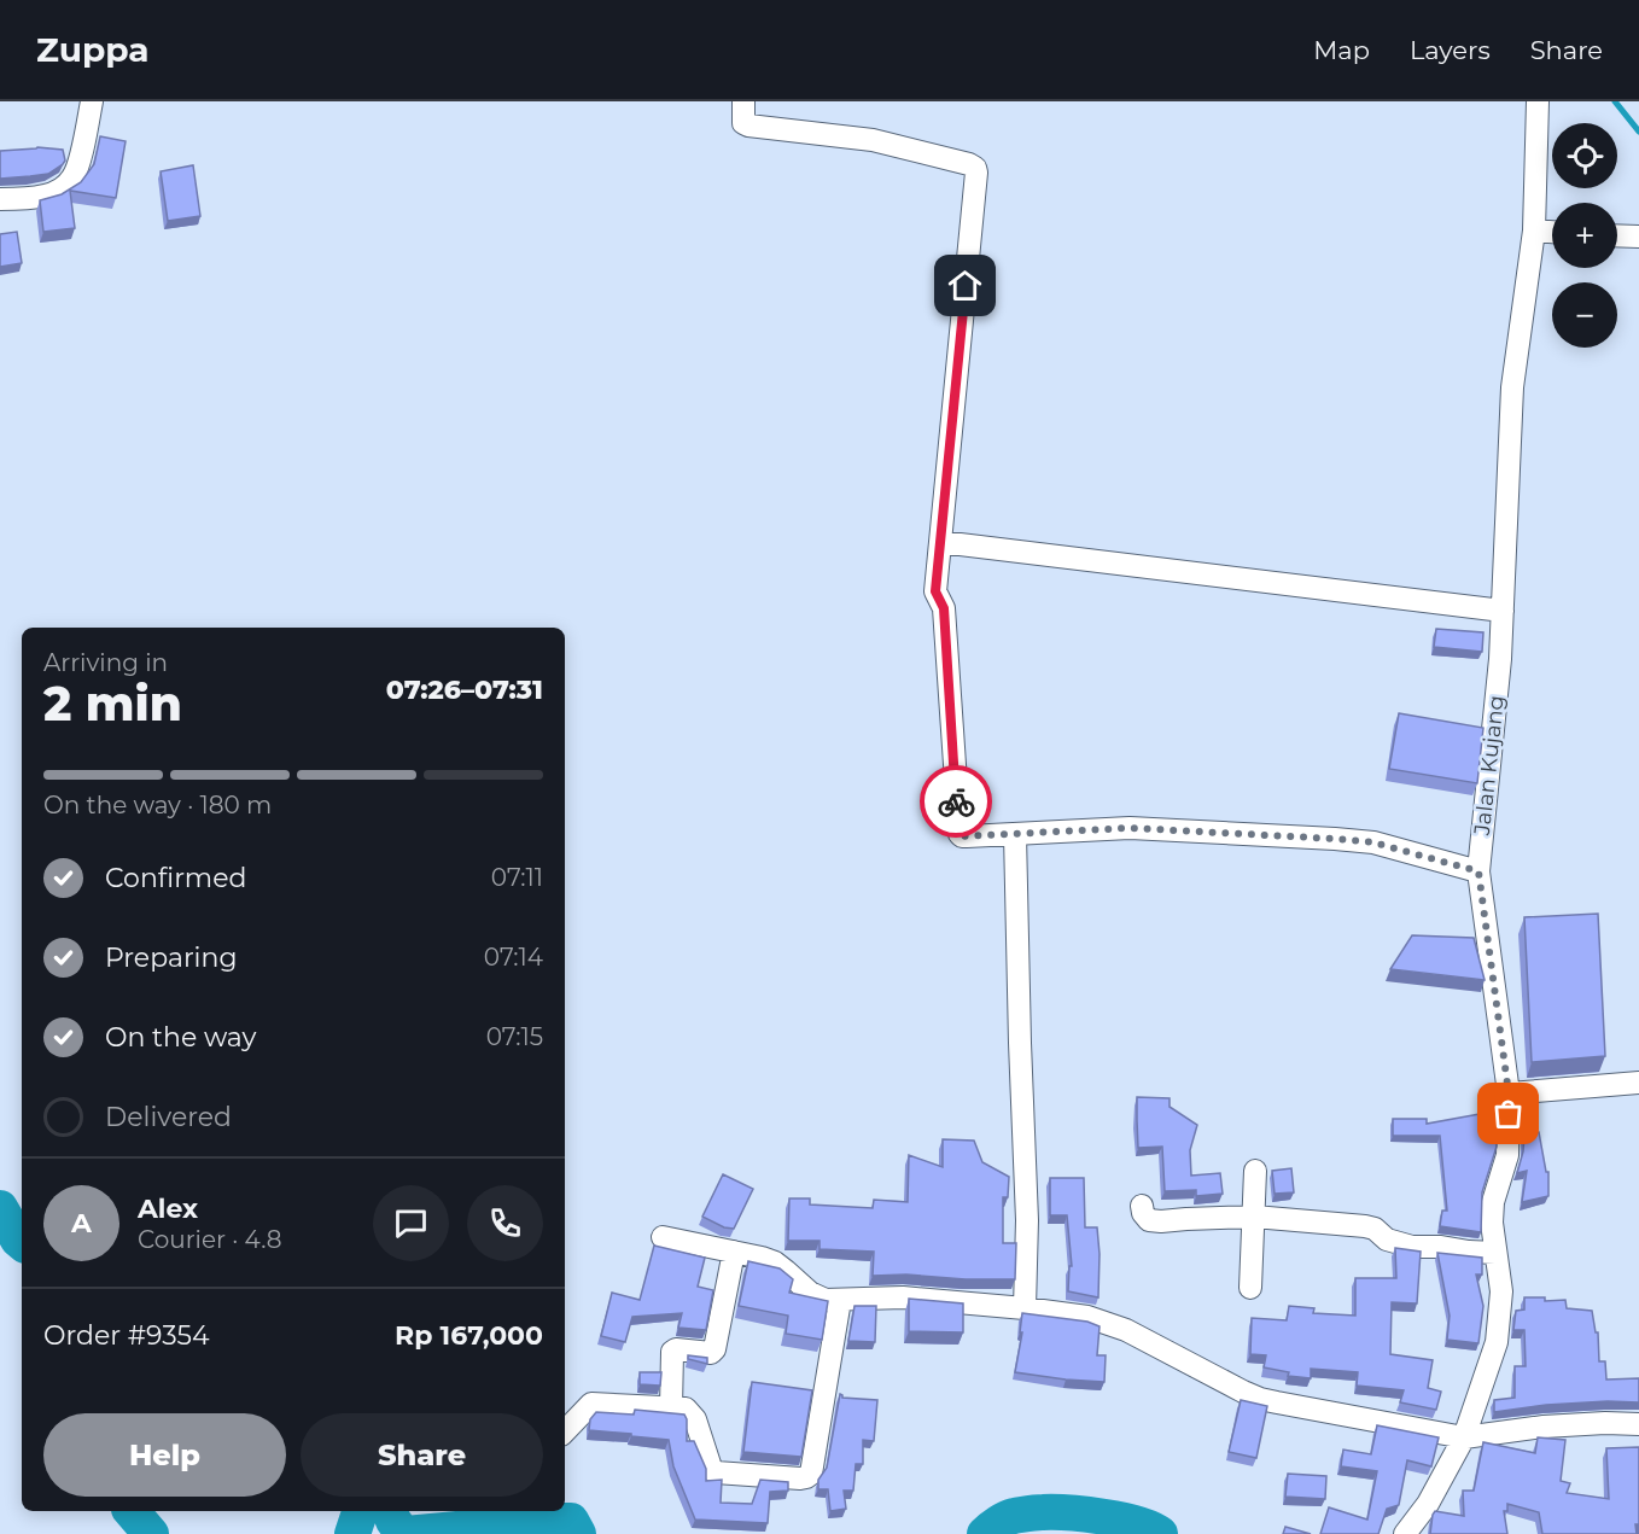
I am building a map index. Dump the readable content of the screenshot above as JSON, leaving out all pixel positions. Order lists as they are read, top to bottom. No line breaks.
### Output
{"streets":{"street":["Jalan Kujang"]},"page":{"header":"Zuppa","nav":["Map","Layers","Share"],"map_buttons":["+","−"],"heading":["2 min","Arriving in","07:26–07:31"],"panel":["Alex","Courier · 4.8","Order #9354","Rp 167,000"],"bar":"On the way · 180 m","list":[["Confirmed","07:11"],["Preparing","07:14"],["On the way","07:15"],"Delivered"],"round":"A","buttons":["Help","Share"]}}
